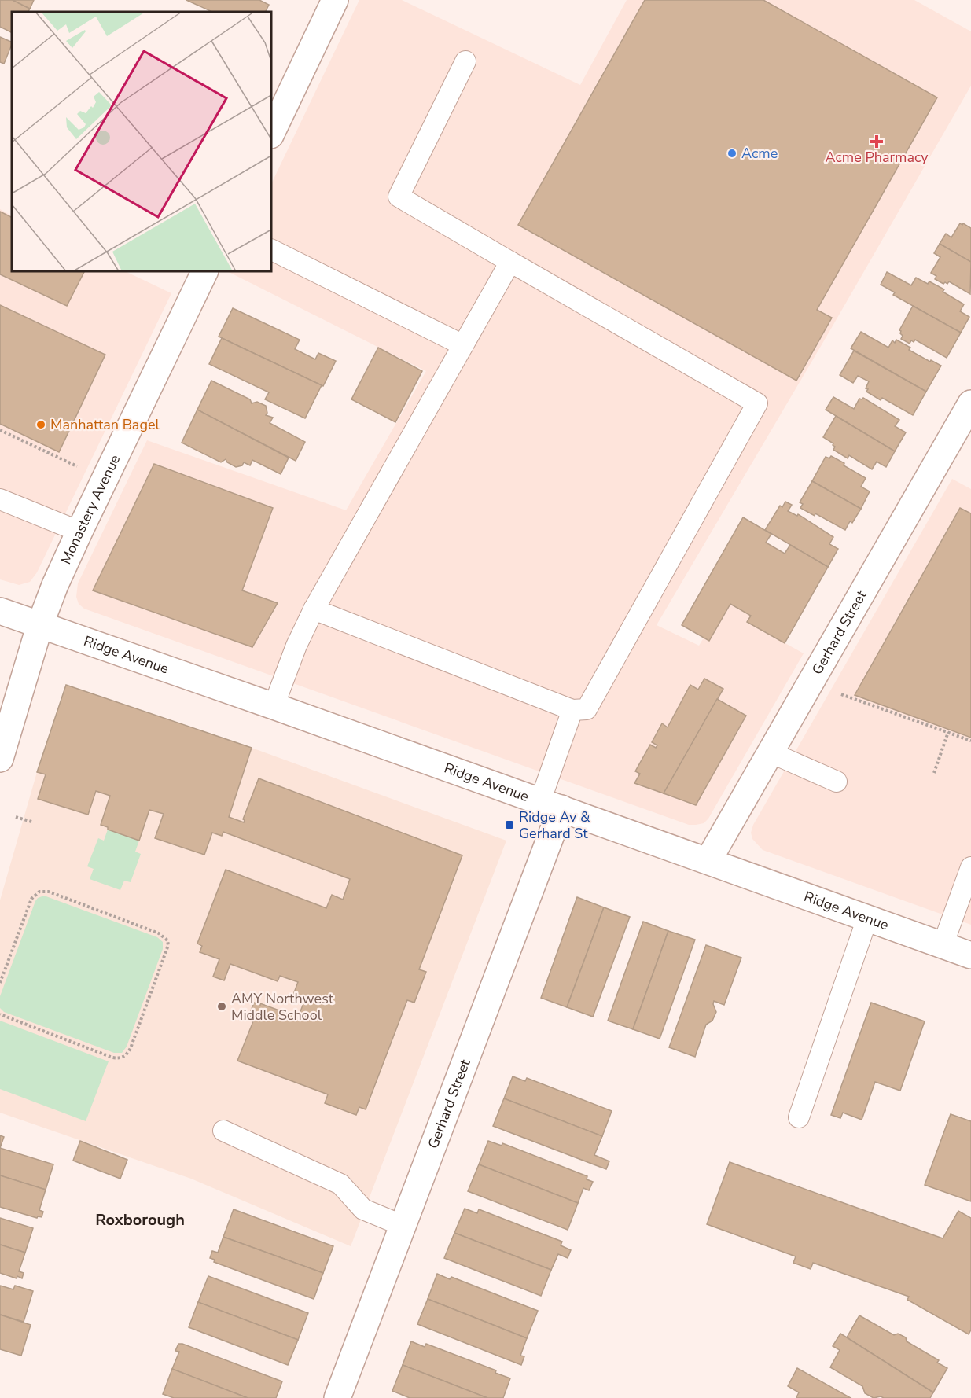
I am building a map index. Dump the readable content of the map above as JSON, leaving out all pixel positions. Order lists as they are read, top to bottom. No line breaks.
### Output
{"streets":{"street":["Monastery Avenue","Gerhard Street","Ridge Avenue"]},"crossings":[["Monastery Avenue","Ridge Avenue"],["Gerhard Street","Ridge Avenue"]],"districts":["Roxborough"],"places":{"health":["Acme Pharmacy"],"other":["Acme","Manhattan Bagel","AMY Northwest Middle School"],"transit":["Ridge Av & Gerhard St"]}}
